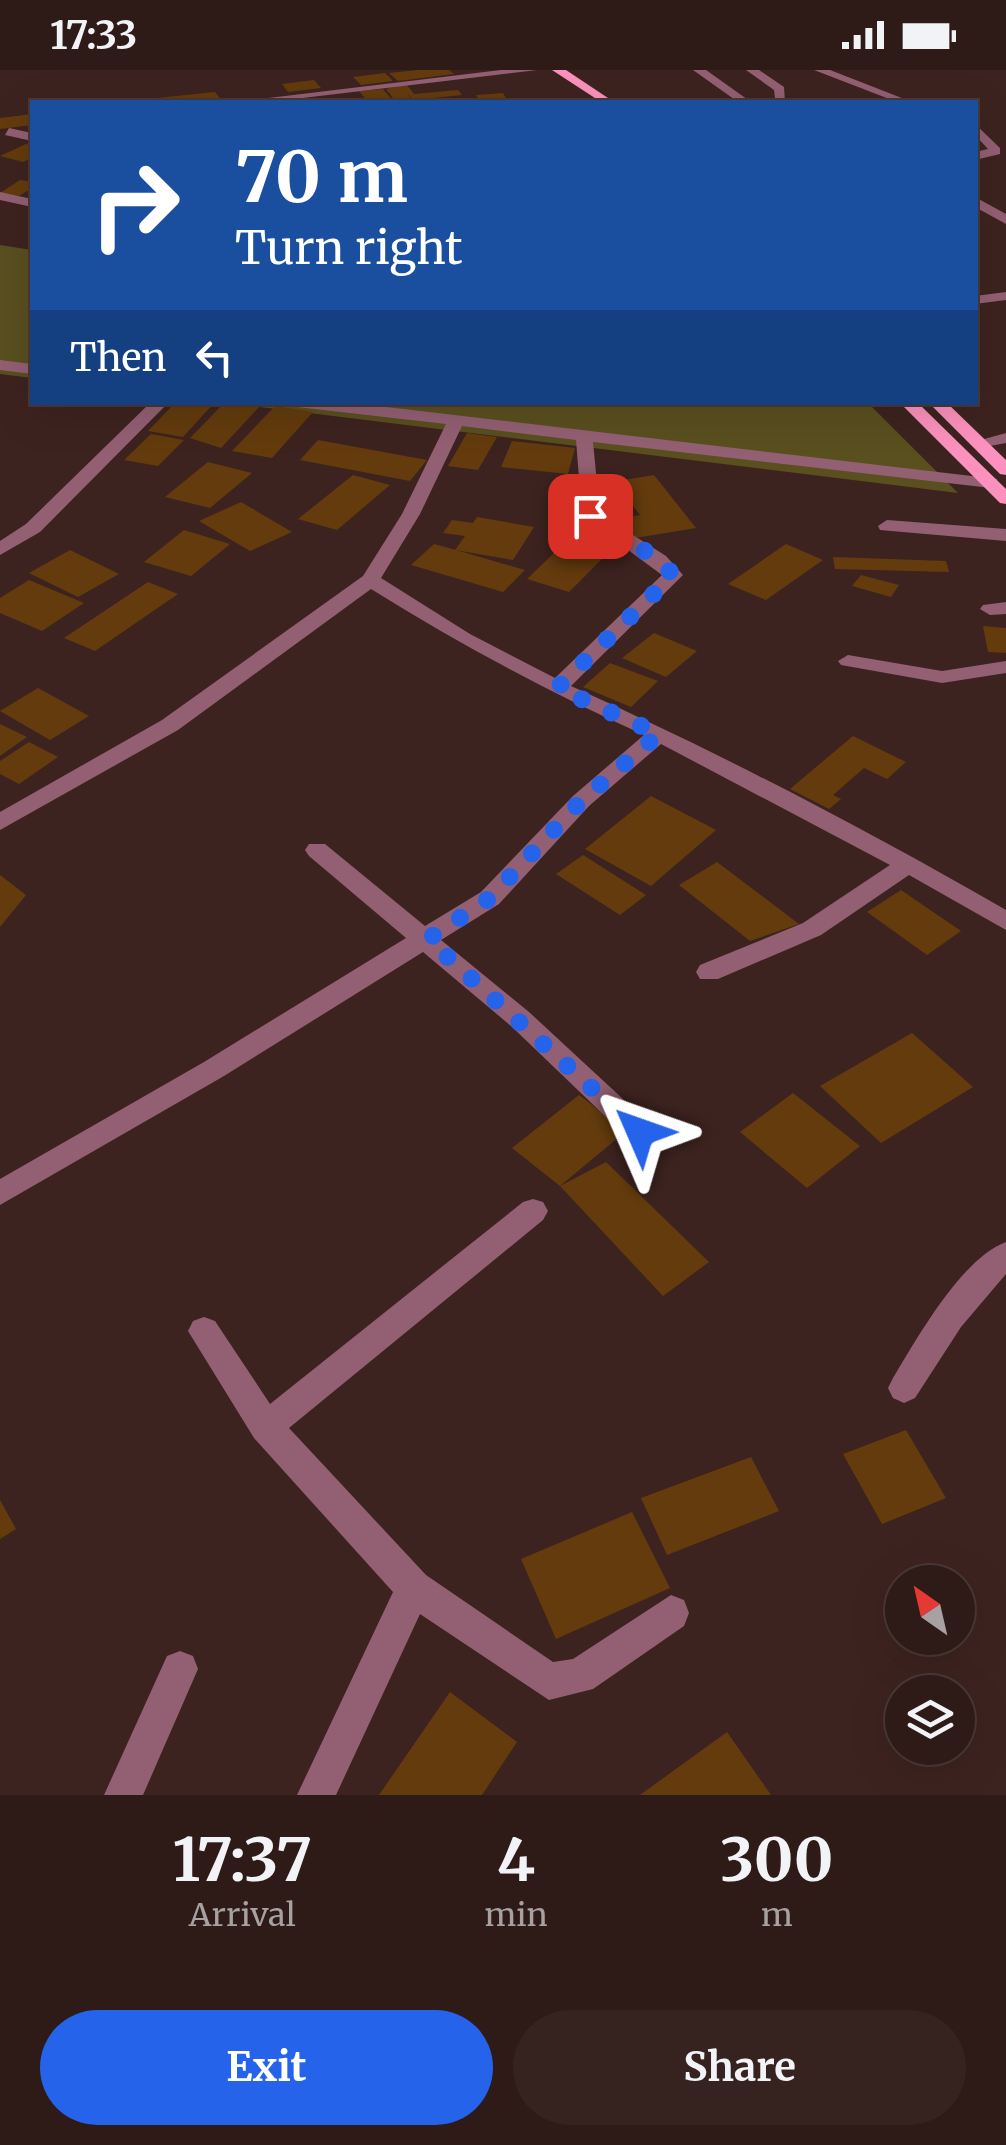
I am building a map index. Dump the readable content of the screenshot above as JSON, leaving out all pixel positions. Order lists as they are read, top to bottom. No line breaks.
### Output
{"north":"top left","page":{"status":"17:33","turn":["70 m","Turn right"],"then":"Then","eta":["17:37","Arrival","4","min","300","m"],"buttons":["Exit","Share"]}}
